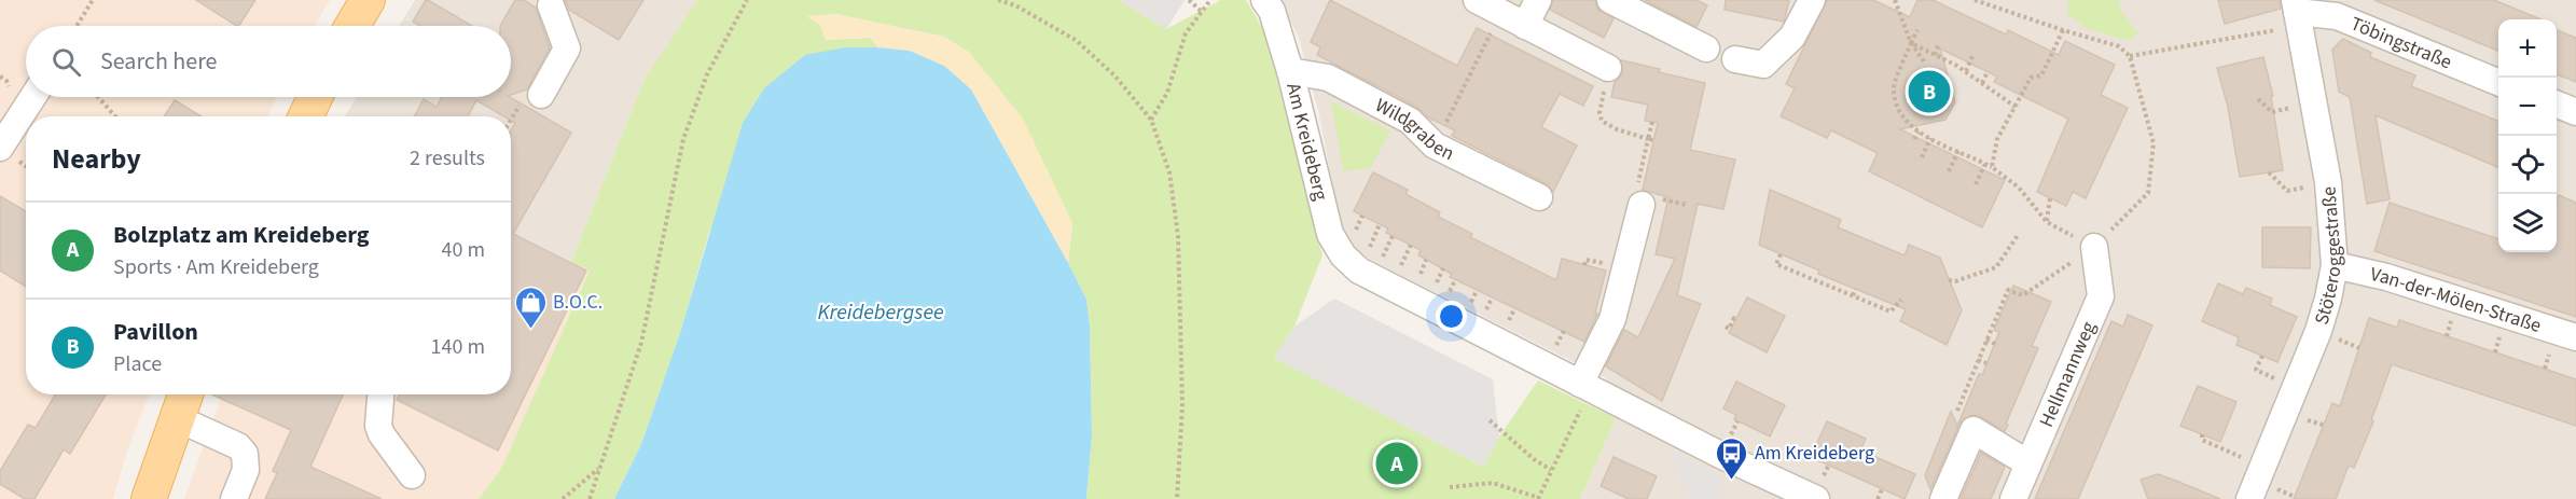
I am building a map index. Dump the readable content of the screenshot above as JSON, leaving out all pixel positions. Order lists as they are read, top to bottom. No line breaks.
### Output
{"streets":{"street":["Töbingstraße","Wildgraben","Am Kreideberg","Stöteroggestraße","Van-der-Mölen-Straße","Hellmannweg"]},"crossings":[["Töbingstraße","Stöteroggestraße"],["Wildgraben","Am Kreideberg"],["Stöteroggestraße","Van-der-Mölen-Straße"]],"water":["Kreidebergsee"],"places":{"shop":["B.O.C."],"bus stop":["Am Kreideberg"]},"page":{"map_buttons":["+","−"],"search":"Search here","pins":["B","A"],"heading":["Nearby","2 results"],"list":[{"mark":"A","name":"Bolzplatz am Kreideberg","note":"Sports · Am Kreideberg","value":"40 m"},{"mark":"B","name":"Pavillon","note":"Place","value":"140 m"}]}}
